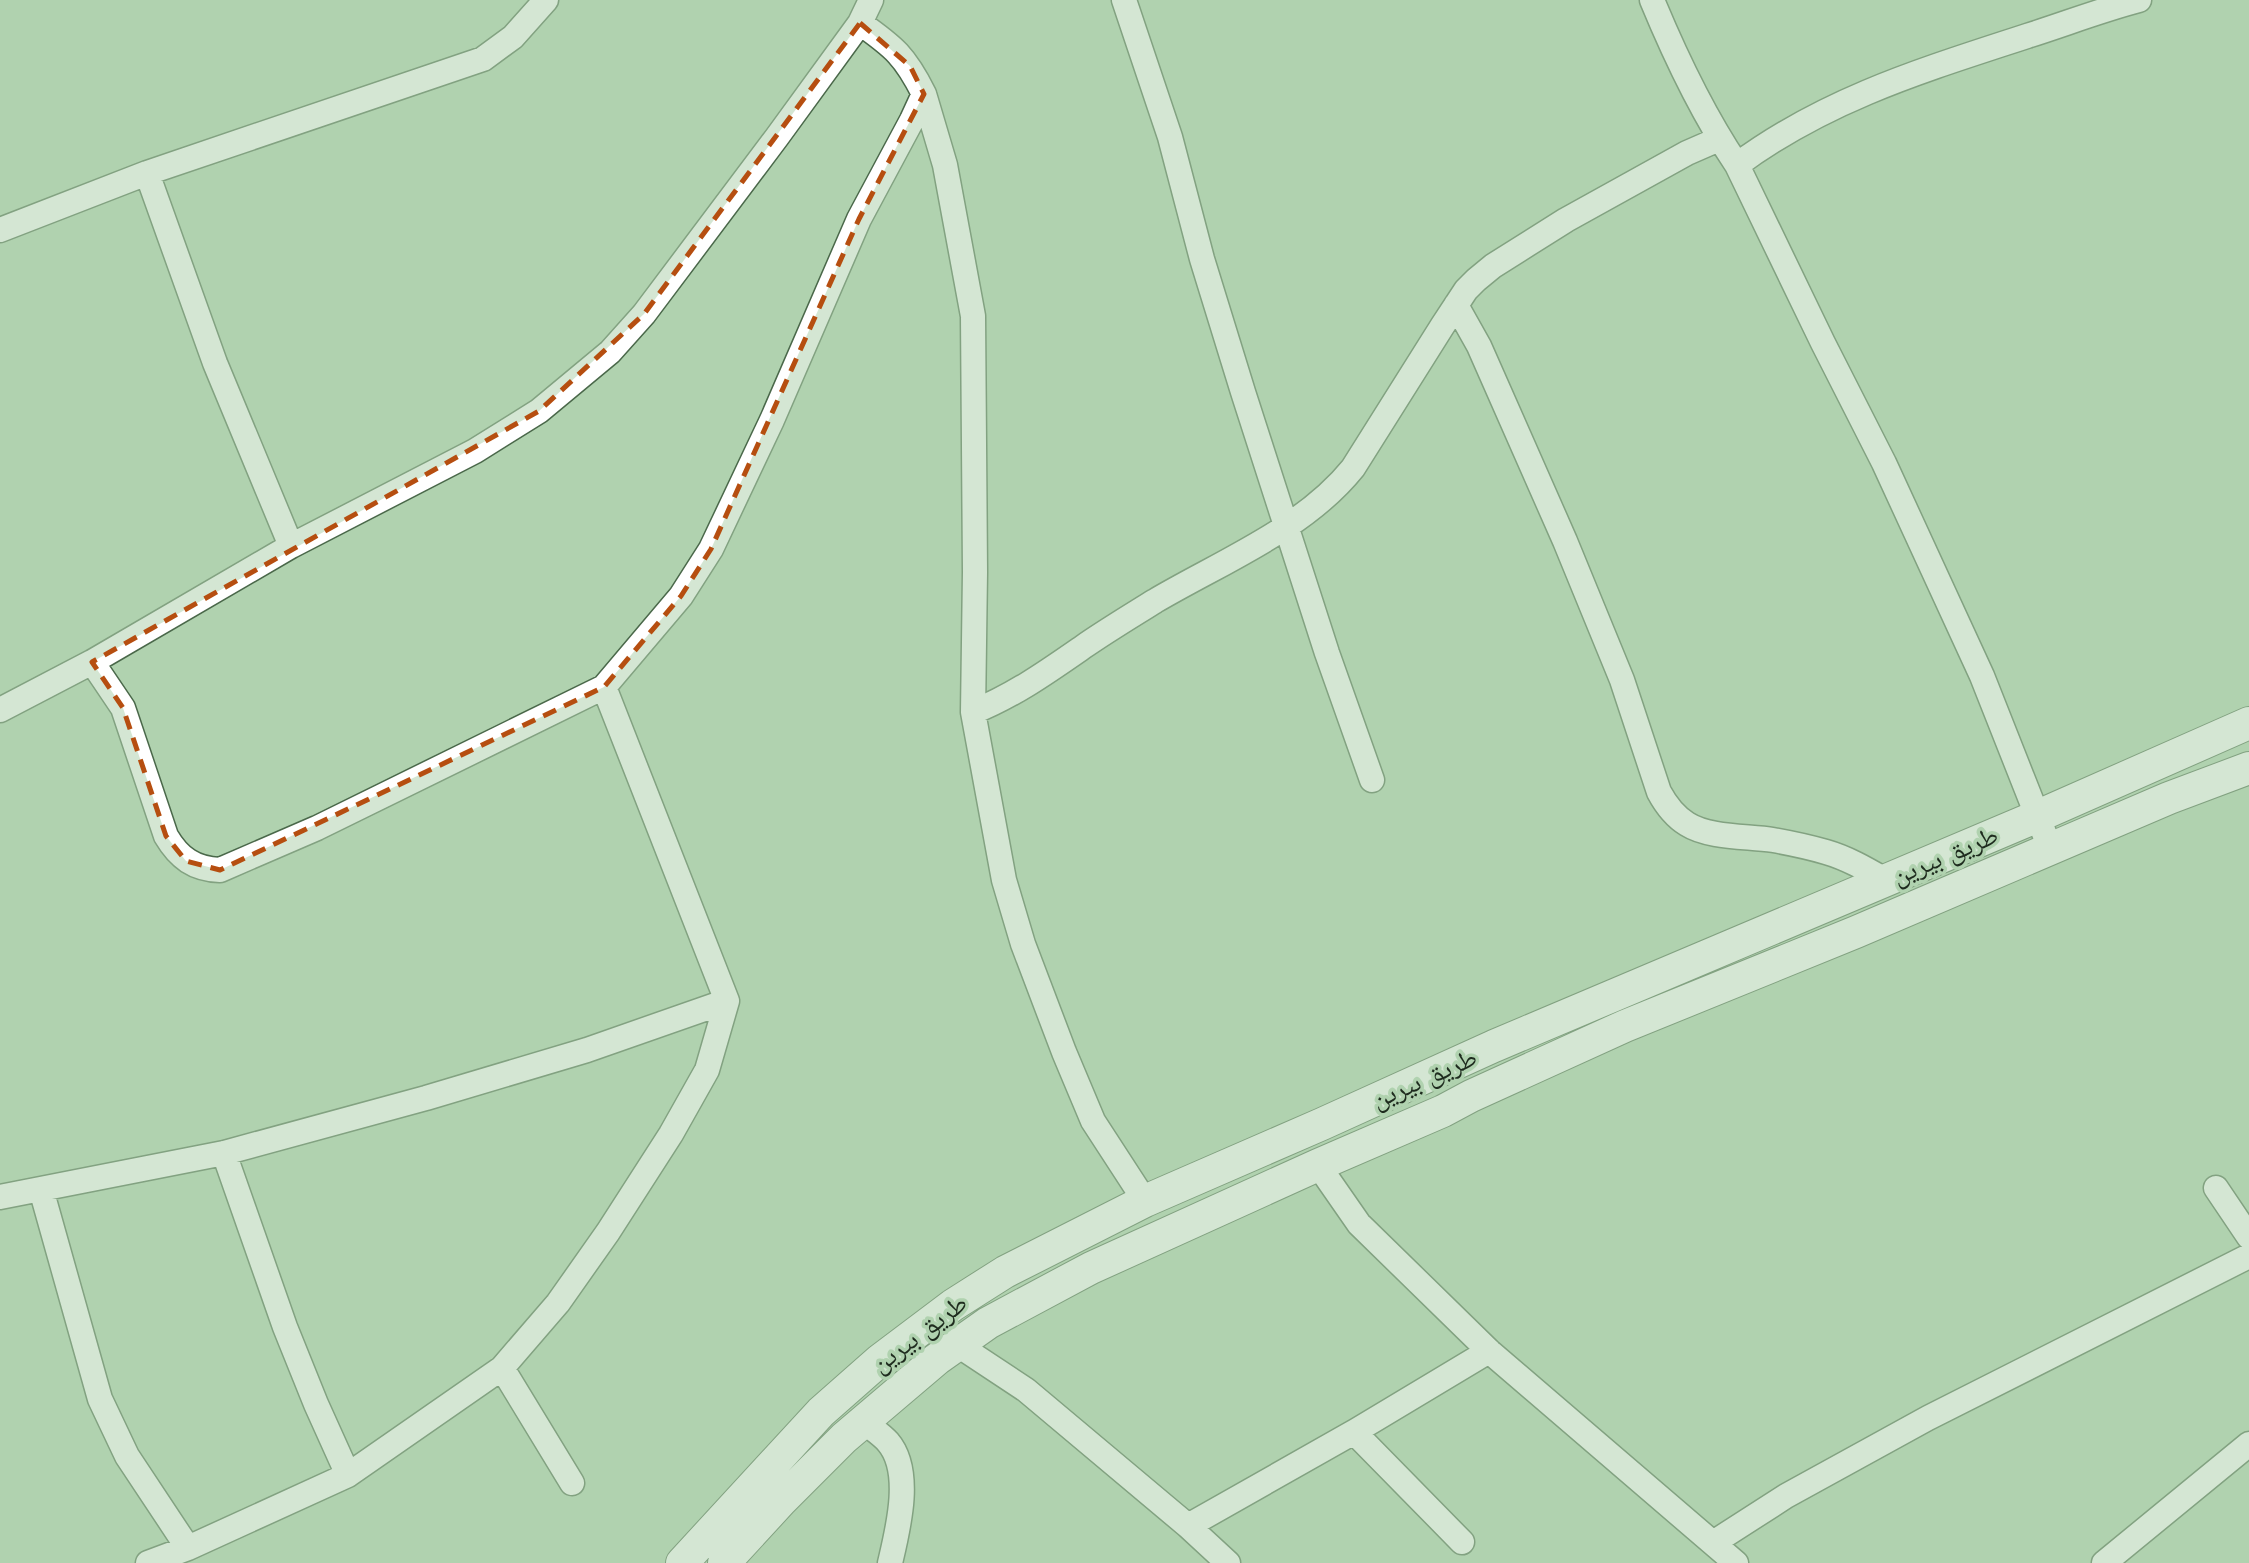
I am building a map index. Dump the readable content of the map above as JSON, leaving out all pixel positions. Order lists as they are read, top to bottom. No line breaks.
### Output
{"streets":{"main road":["طريق بيرين"]}}
